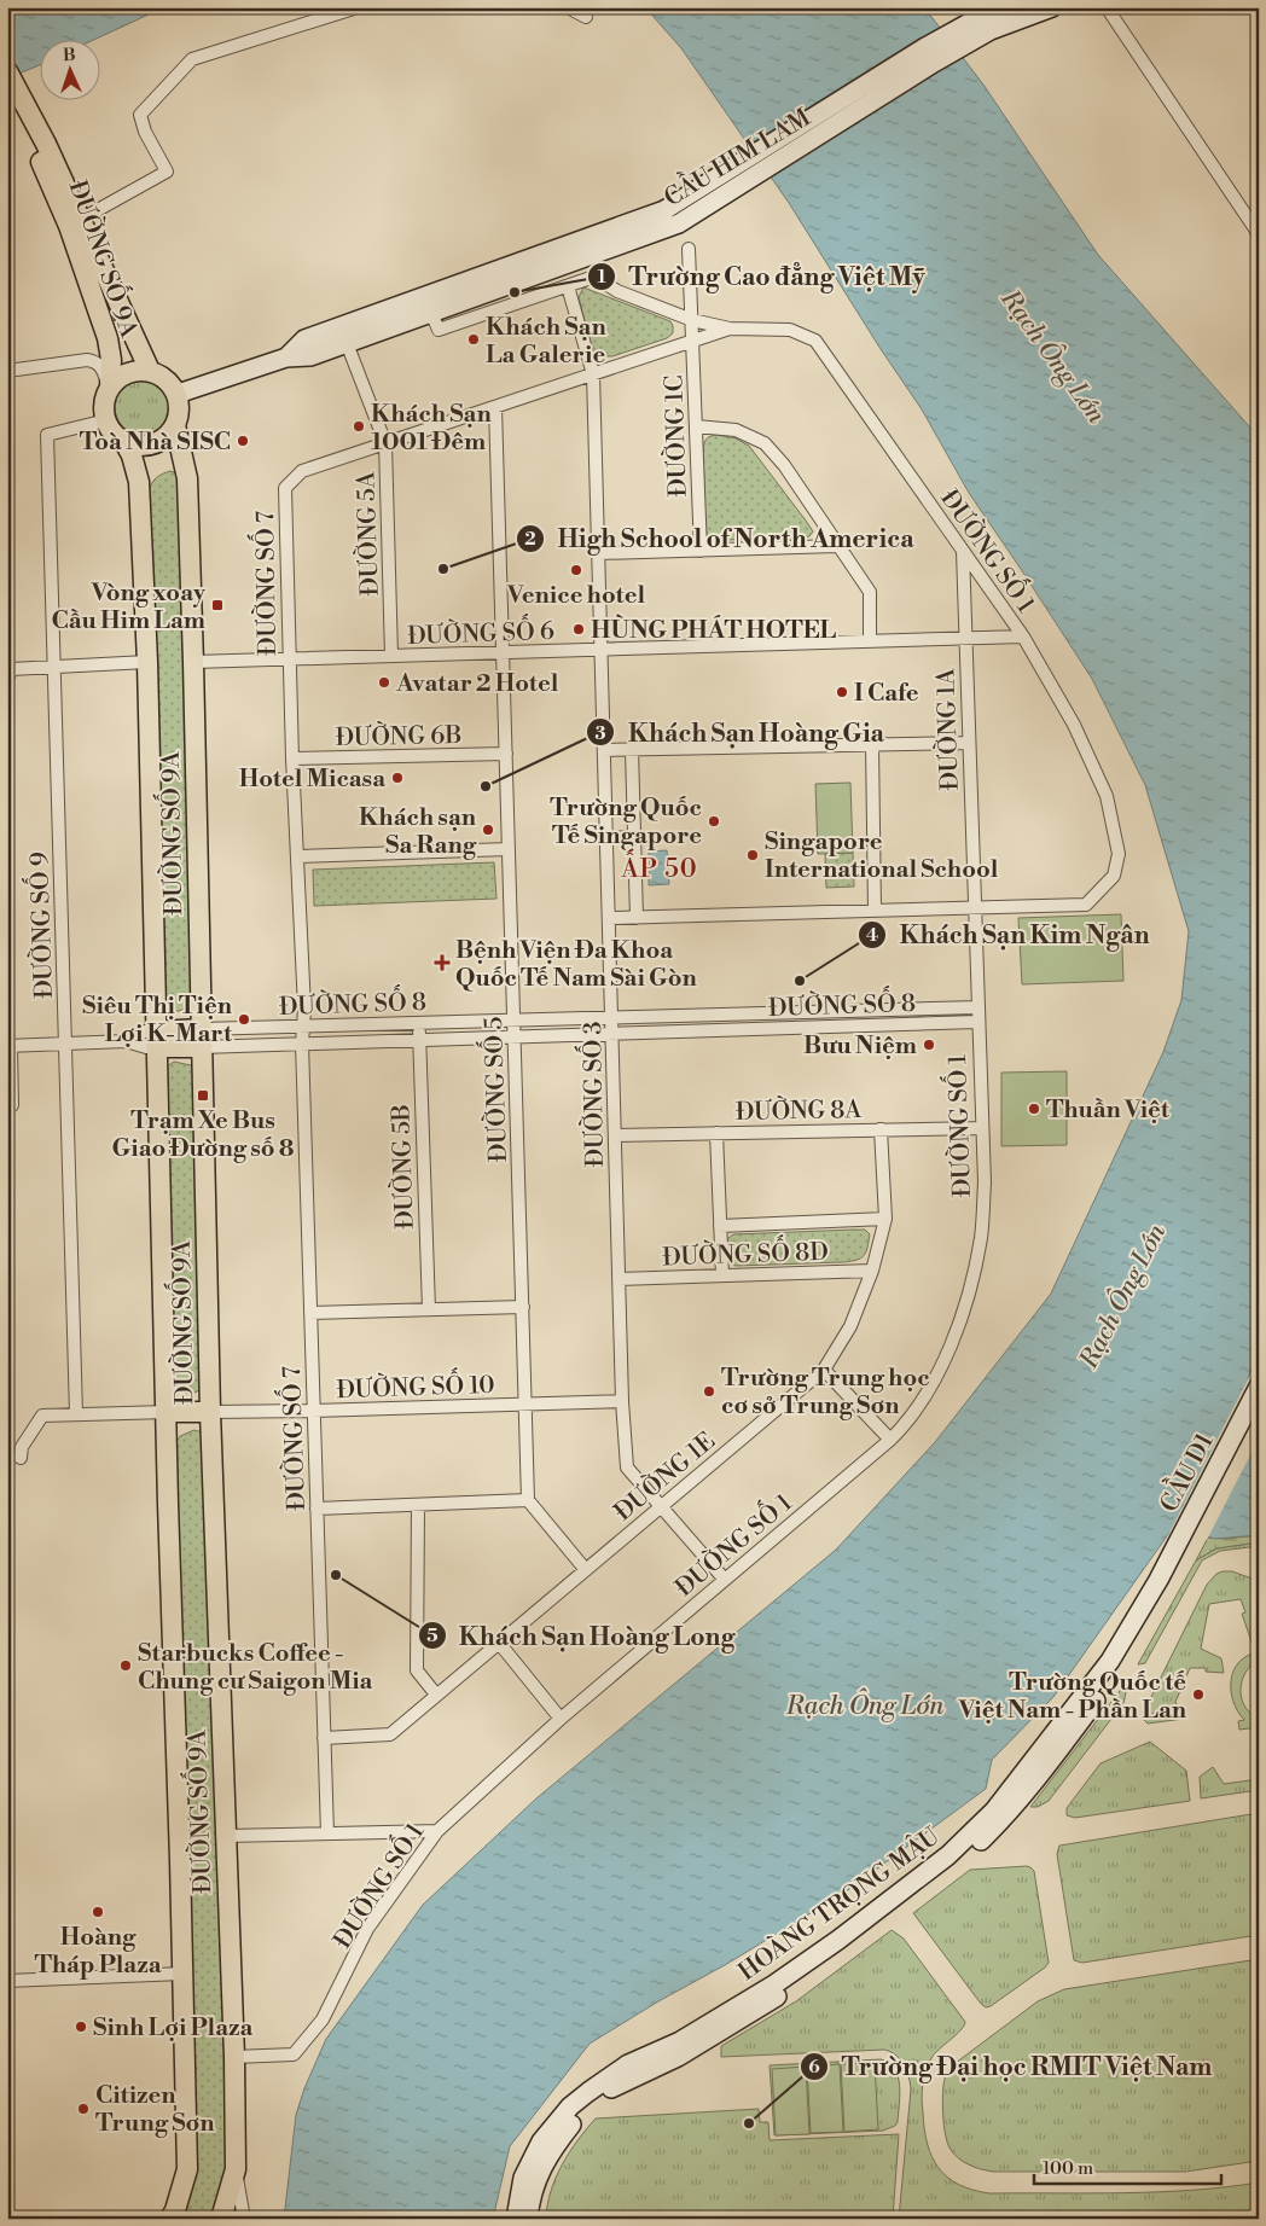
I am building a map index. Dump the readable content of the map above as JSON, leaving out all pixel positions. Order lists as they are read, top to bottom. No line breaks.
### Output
{"streets":{"main road":["CẦU HIM LAM","ĐƯỜNG SỐ 9A","CẦU D1","HOÀNG TRỌNG MẬU"],"street":["ĐƯỜNG 1C","ĐƯỜNG 5A","ĐƯỜNG SỐ 1","ĐƯỜNG SỐ 7","ĐƯỜNG SỐ 6","ĐƯỜNG 1A","ĐƯỜNG 6B","ĐƯỜNG SỐ 9","ĐƯỜNG SỐ 8","ĐƯỜNG SỐ 5","ĐƯỜNG SỐ 3","ĐƯỜNG 8A","ĐƯỜNG 5B","ĐƯỜNG SỐ 8D","ĐƯỜNG SỐ 10","ĐƯỜNG 1E"]},"crossings":[["ĐƯỜNG SỐ 9A","ĐƯỜNG SỐ 1"],["ĐƯỜNG SỐ 9A","ĐƯỜNG SỐ 6"],["ĐƯỜNG SỐ 9A","ĐƯỜNG SỐ 9"],["ĐƯỜNG SỐ 9A","ĐƯỜNG SỐ 8"],["ĐƯỜNG SỐ 9A","ĐƯỜNG SỐ 10"],["ĐƯỜNG 1C","ĐƯỜNG SỐ 1"],["ĐƯỜNG 1C","ĐƯỜNG SỐ 7"],["ĐƯỜNG 5A","ĐƯỜNG SỐ 7"],["ĐƯỜNG 5A","ĐƯỜNG SỐ 6"],["ĐƯỜNG SỐ 1","ĐƯỜNG SỐ 7"],["ĐƯỜNG SỐ 1","ĐƯỜNG SỐ 6"],["ĐƯỜNG SỐ 1","ĐƯỜNG 1A"],["ĐƯỜNG SỐ 1","ĐƯỜNG SỐ 8"],["ĐƯỜNG SỐ 1","ĐƯỜNG SỐ 3"],["ĐƯỜNG SỐ 1","ĐƯỜNG 8A"],["ĐƯỜNG SỐ 7","ĐƯỜNG SỐ 6"],["ĐƯỜNG SỐ 7","ĐƯỜNG 6B"],["ĐƯỜNG SỐ 7","ĐƯỜNG SỐ 8"],["ĐƯỜNG SỐ 7","ĐƯỜNG SỐ 5"],["ĐƯỜNG SỐ 7","ĐƯỜNG SỐ 3"],["ĐƯỜNG SỐ 7","ĐƯỜNG SỐ 10"],["ĐƯỜNG SỐ 7","ĐƯỜNG 1E"],["ĐƯỜNG SỐ 6","ĐƯỜNG 1A"],["ĐƯỜNG SỐ 6","ĐƯỜNG SỐ 5"],["ĐƯỜNG SỐ 6","ĐƯỜNG SỐ 3"],["ĐƯỜNG 6B","ĐƯỜNG SỐ 5"],["ĐƯỜNG SỐ 8","ĐƯỜNG SỐ 5"],["ĐƯỜNG SỐ 8","ĐƯỜNG SỐ 3"],["ĐƯỜNG SỐ 8","ĐƯỜNG 5B"],["ĐƯỜNG SỐ 5","ĐƯỜNG SỐ 10"],["ĐƯỜNG SỐ 3","ĐƯỜNG 8A"],["ĐƯỜNG SỐ 3","ĐƯỜNG SỐ 8D"],["ĐƯỜNG SỐ 3","ĐƯỜNG SỐ 10"],["ĐƯỜNG SỐ 3","ĐƯỜNG 1E"],["ĐƯỜNG 8A","ĐƯỜNG 1E"],["ĐƯỜNG SỐ 8D","ĐƯỜNG 1E"],["CẦU D1","HOÀNG TRỌNG MẬU"]],"districts":["ẤP 50"],"water":["Rạch Ông Lớn"],"places":{"other":["Trường Cao đẳng Việt Mỹ","Khách Sạn La Galerie","Khách Sạn 1001 Đêm","Toà Nhà SISC","High School of North America","Venice hotel","HÙNG PHÁT HOTEL","Avatar 2 Hotel","I Cafe","Hotel Micasa","Khách Sạn Hoàng Gia","Trường Quốc Tế Singapore","Khách sạn Sa Rang","Singapore International School","Khách Sạn Kim Ngân","Siêu Thị Tiện Lợi K-Mart","Bưu Niệm","Thuần Việt","Trường Trung học cơ sở Trung Sơn","Khách Sạn Hoàng Long","Starbucks Coffee - Chung cư Saigon Mia","Trường Quốc tế Việt Nam - Phần Lan","Hoàng Tháp Plaza","Sinh Lợi Plaza","Citizen Trung Sơn","Trường Đại học RMIT Việt Nam"],"transit":["Vòng xoay Cầu Him Lam","Trạm Xe Bus Giao Đường số 8"],"health":["Bệnh Viện Đa Khoa Quốc Tế Nam Sài Gòn"]},"scale_bar":"100 m","north":"top"}
